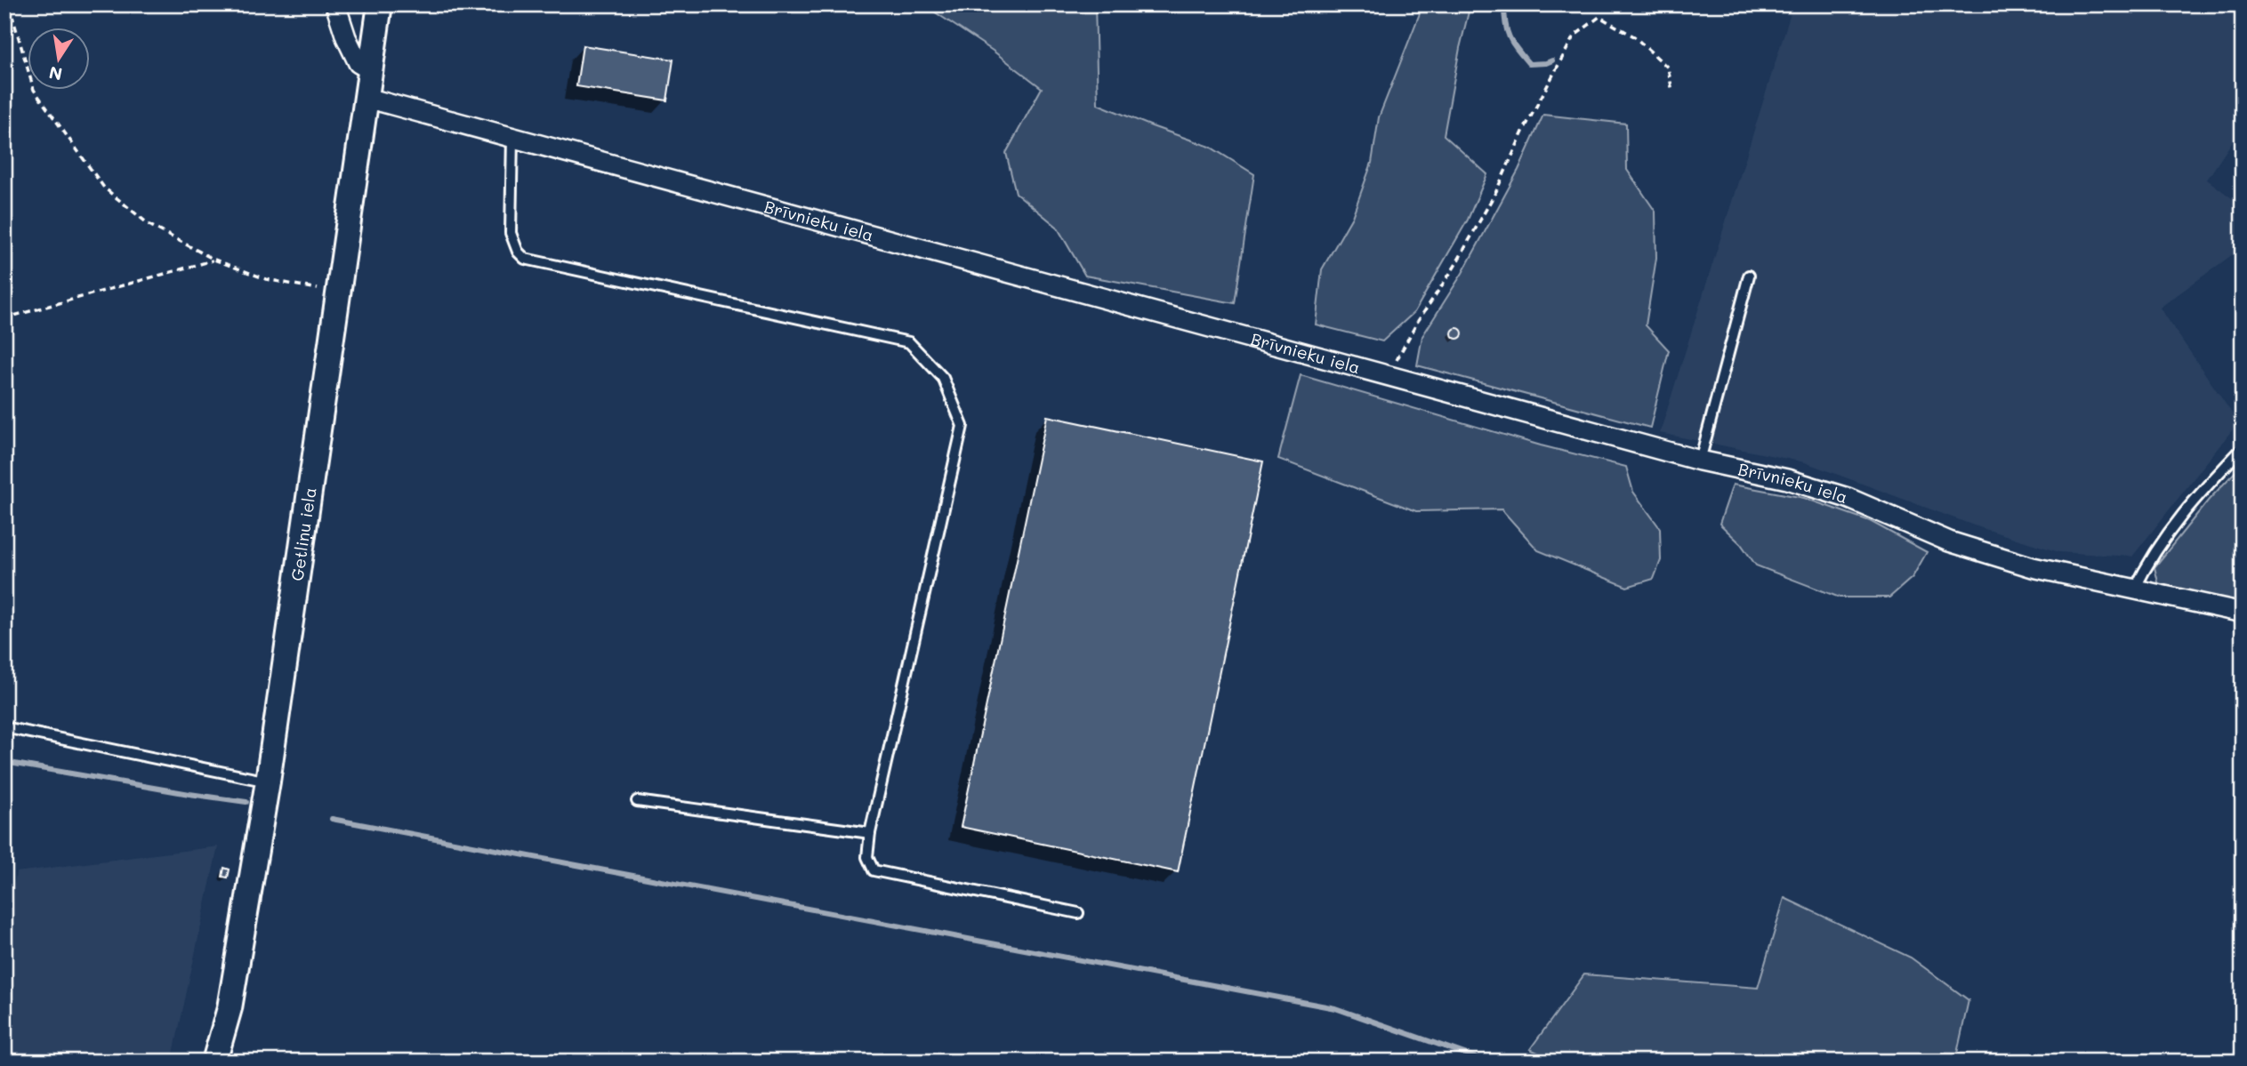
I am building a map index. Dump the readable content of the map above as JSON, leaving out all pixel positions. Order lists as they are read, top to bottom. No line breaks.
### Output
{"streets":{"street":["Brīvnieku iela","Getliņu iela"]},"crossings":[["Brīvnieku iela","Getliņu iela"]],"north":"bottom"}
